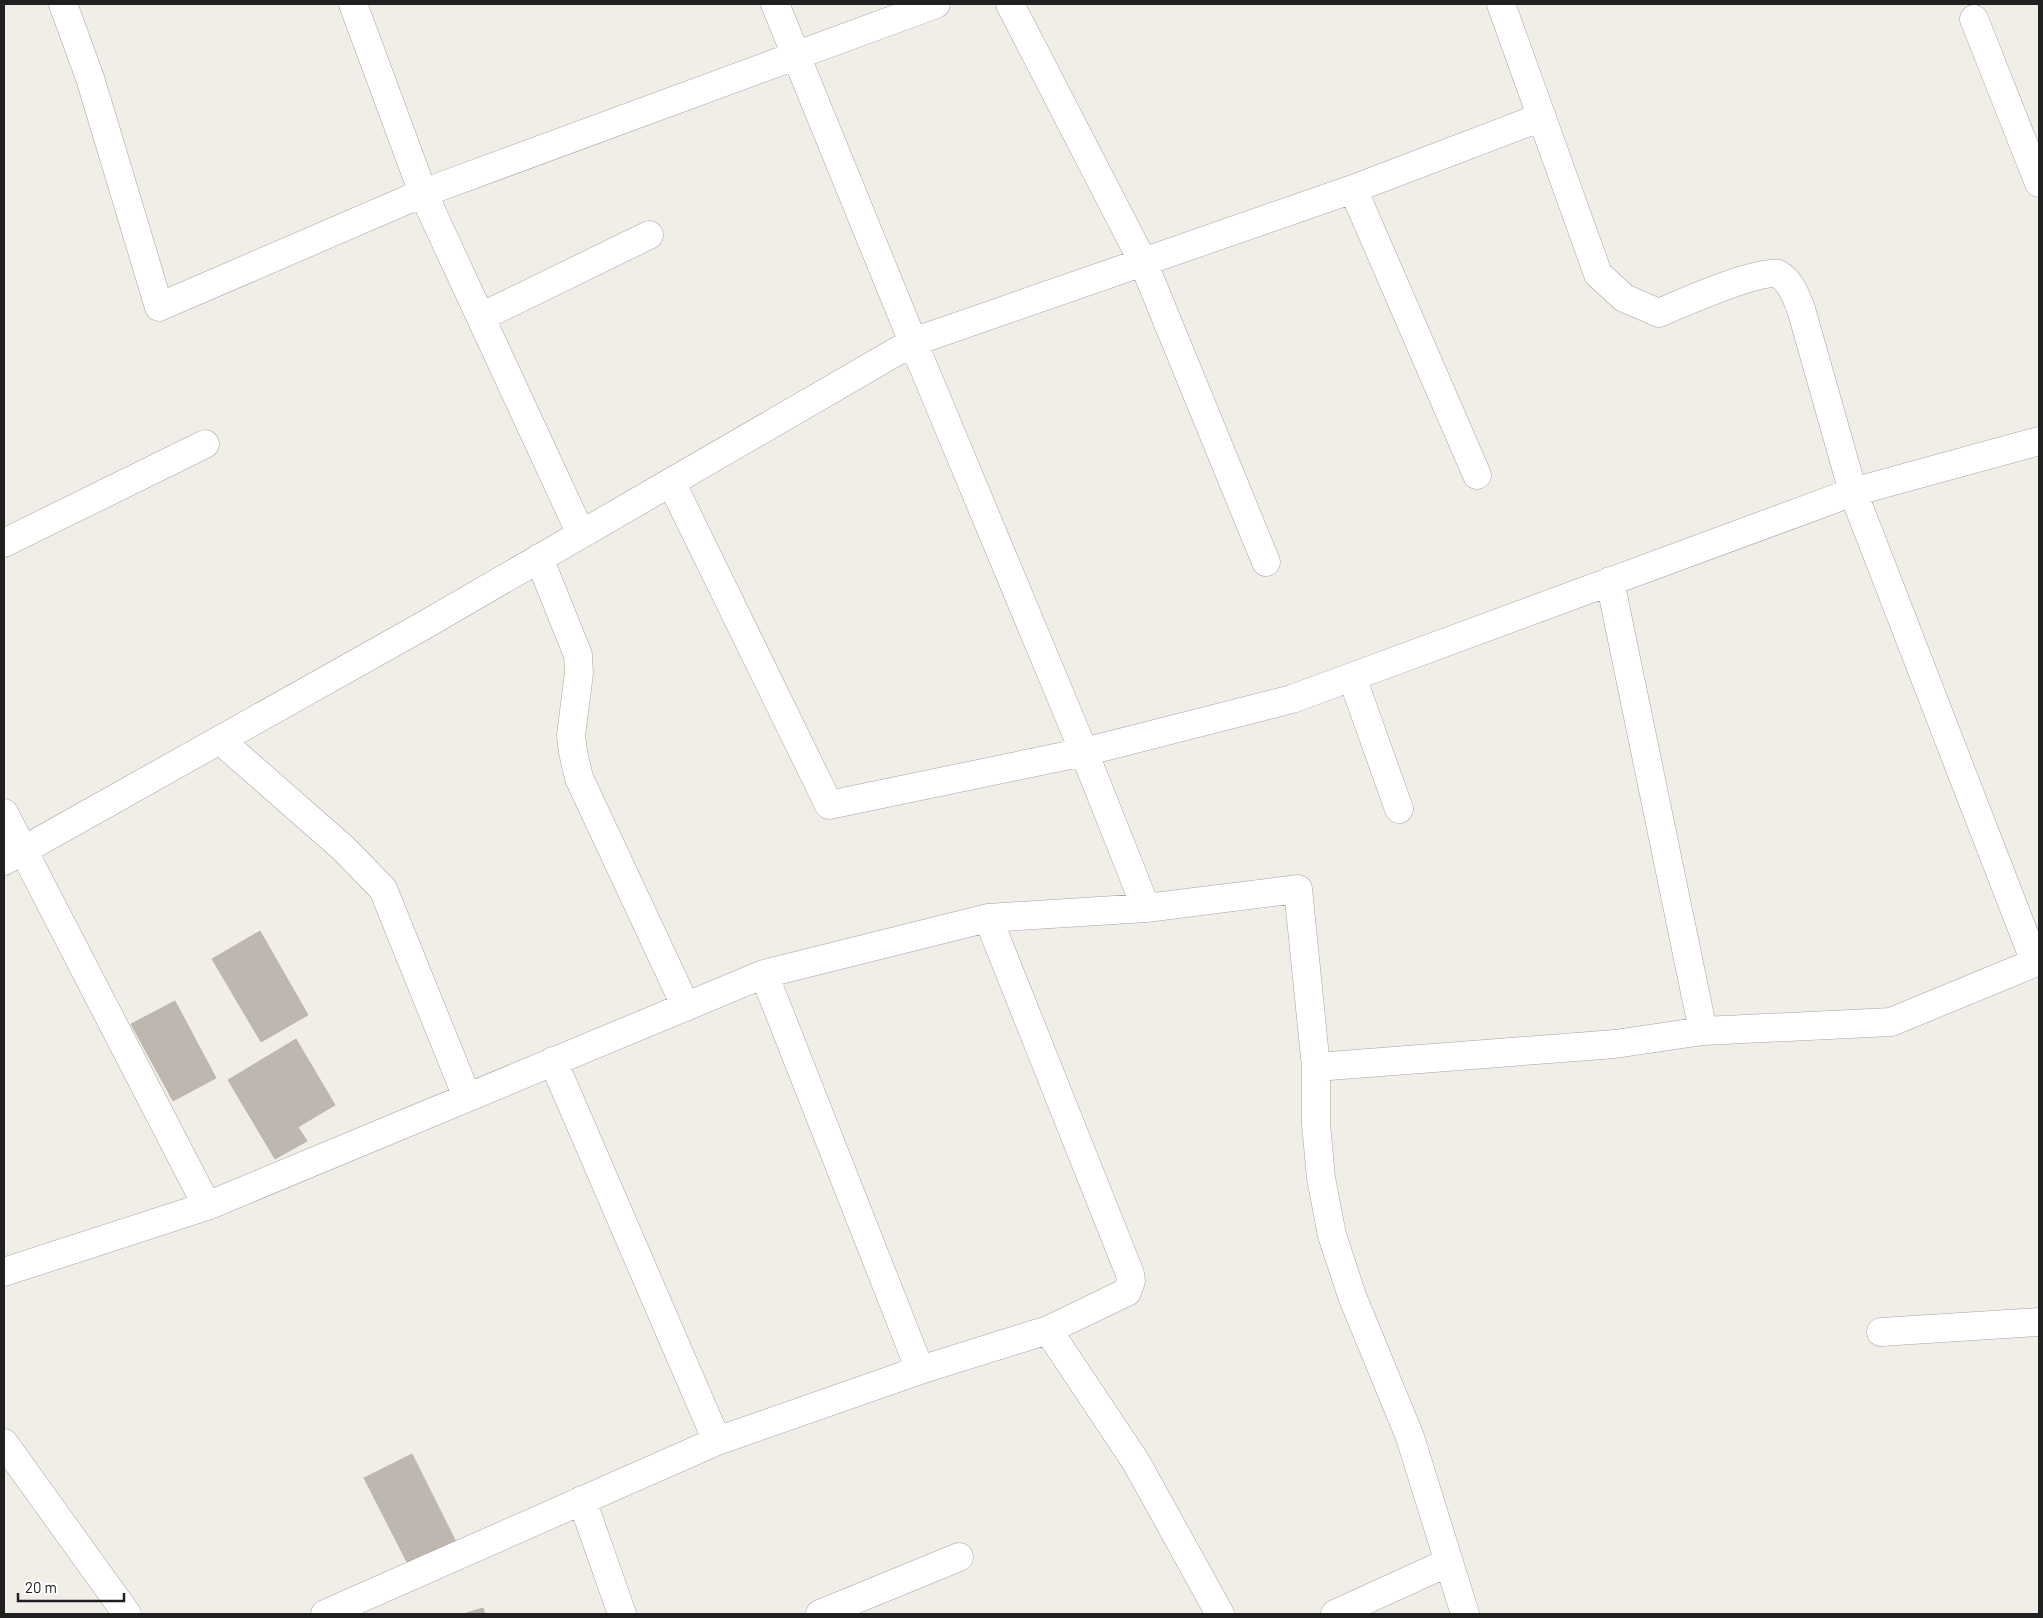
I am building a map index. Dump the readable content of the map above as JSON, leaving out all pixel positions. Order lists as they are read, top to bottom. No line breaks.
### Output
{"scale_bar":"20 m"}
